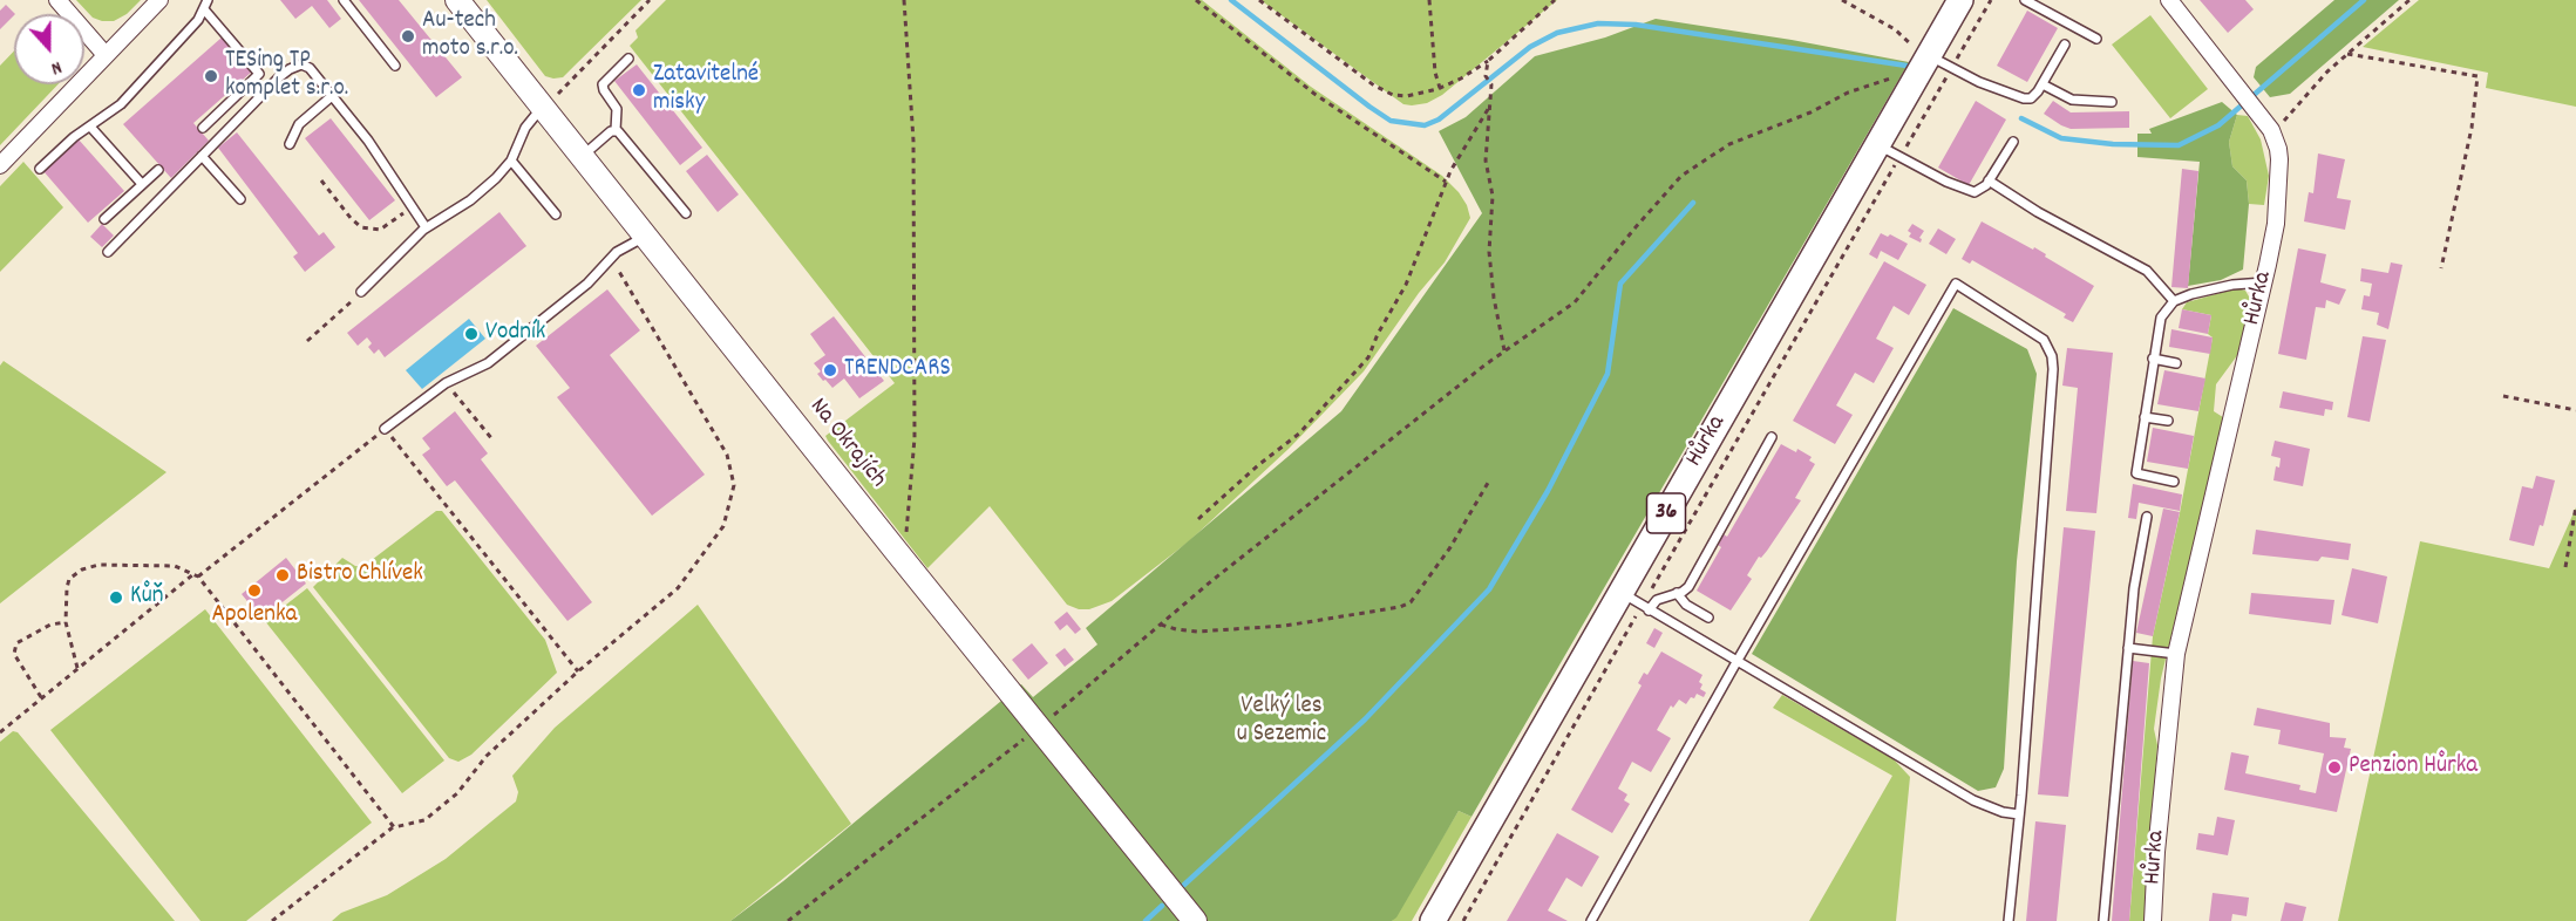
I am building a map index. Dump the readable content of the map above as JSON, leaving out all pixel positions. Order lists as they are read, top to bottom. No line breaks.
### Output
{"streets":{"main road":["Hůrka","36"],"street":["Na Okrajích"]},"parks":["Velký les u Sezemic"],"places":["Au-tech moto s.r.o.","TESing TP komplet s.r.o.","Zatavitelné misky","Vodník","TRENDCARS","Bistro Chlívek","Apolenka","Kůň","Penzion Hůrka"],"north":"bottom"}
